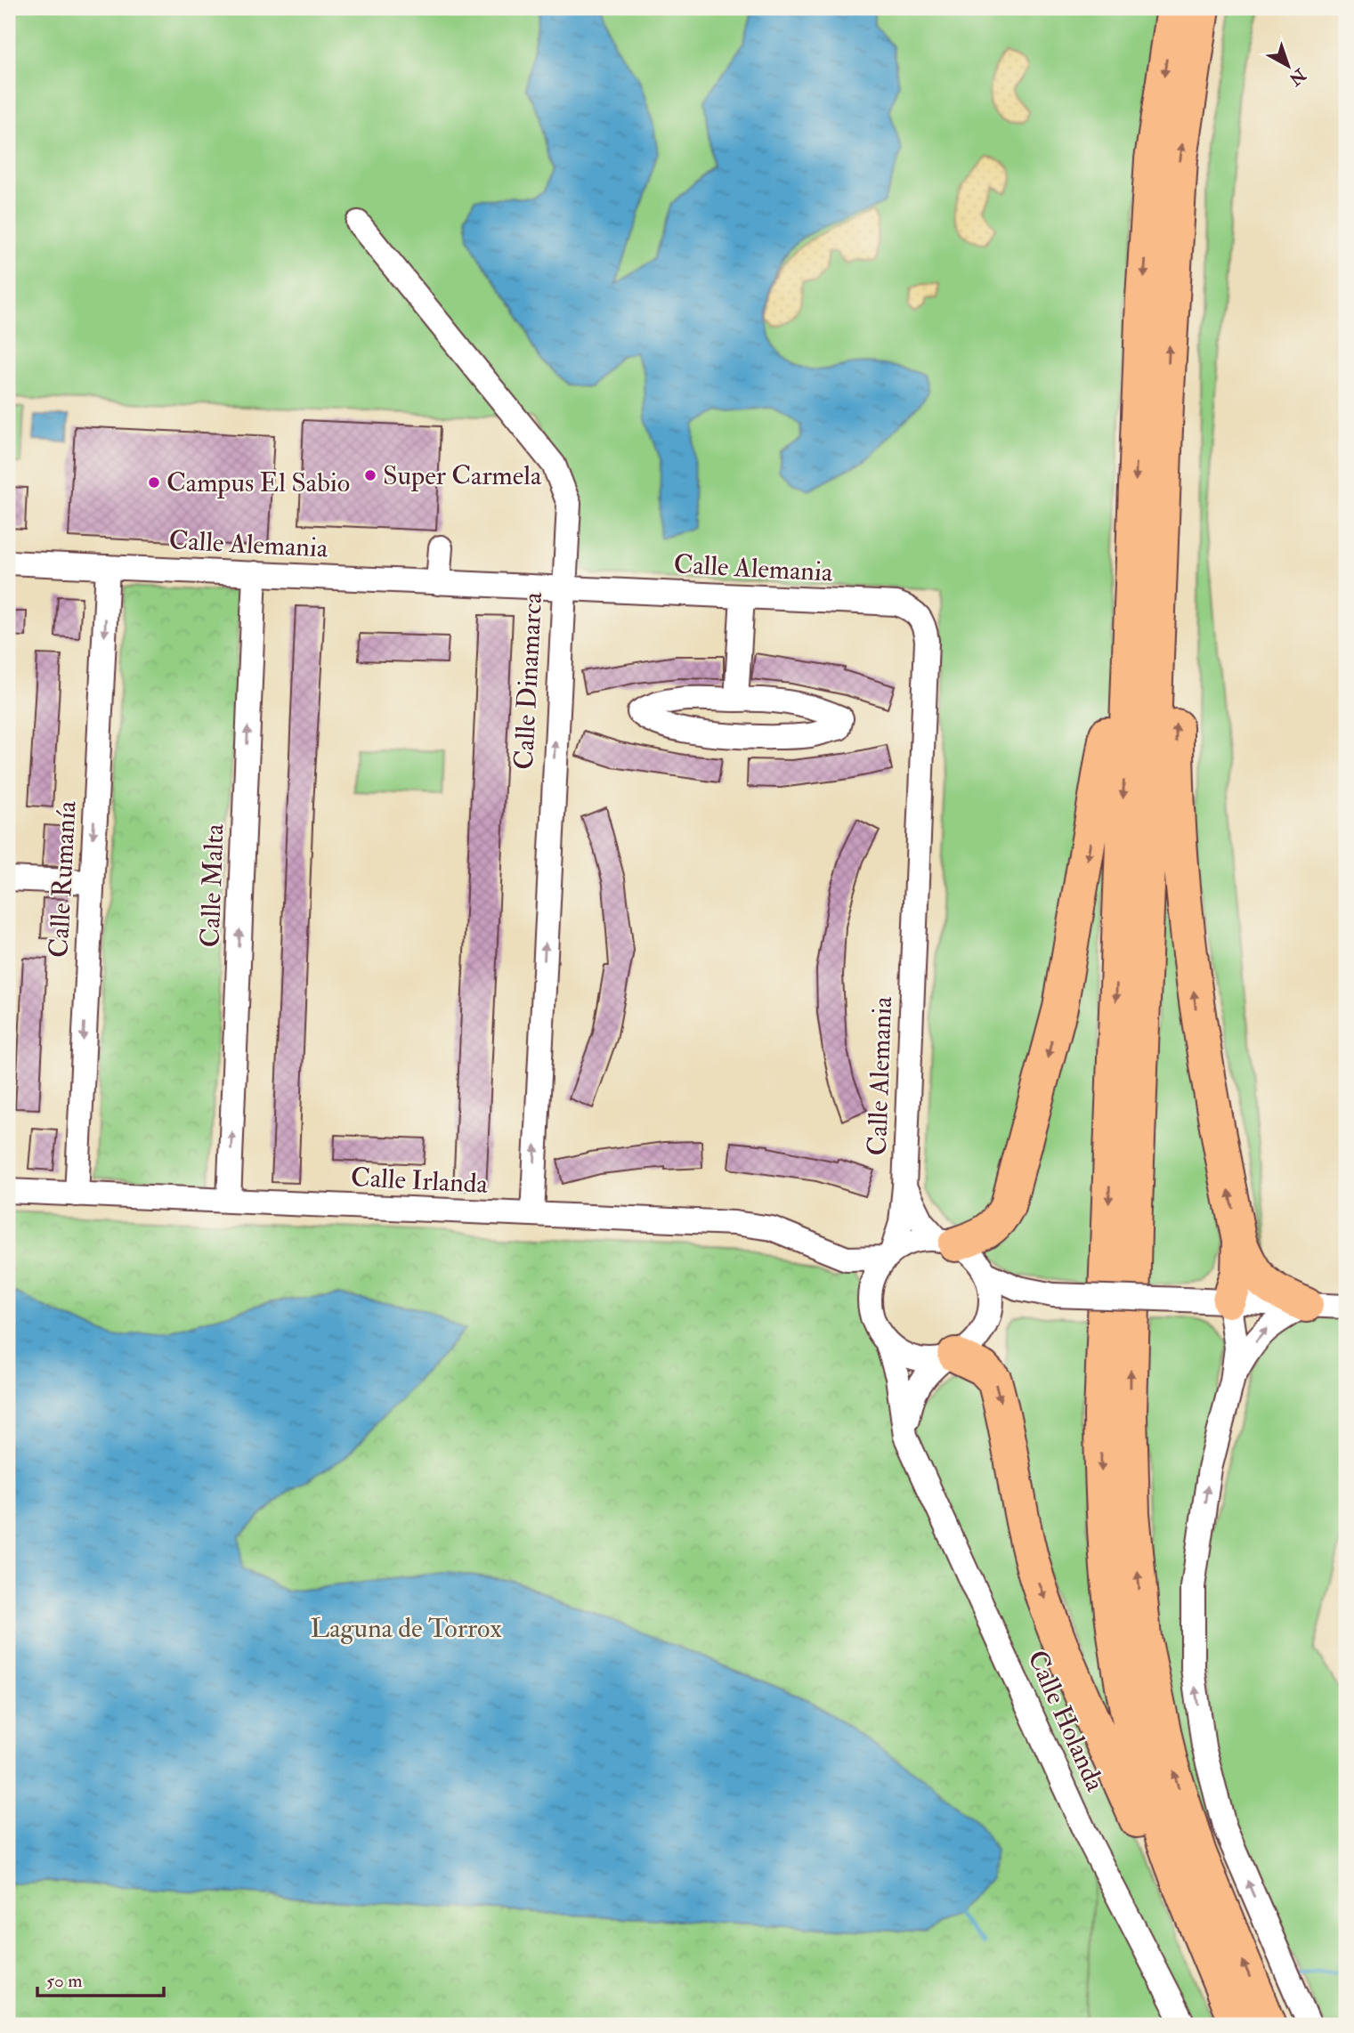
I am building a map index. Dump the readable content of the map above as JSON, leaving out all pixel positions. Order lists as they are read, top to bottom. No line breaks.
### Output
{"streets":{"street":["Calle Alemania","Calle Dinamarca","Calle Rumanía","Calle Malta","Calle Irlanda","Calle Holanda"]},"crossings":[["Calle Alemania","Calle Dinamarca"],["Calle Alemania","Calle Rumanía"],["Calle Alemania","Calle Malta"],["Calle Alemania","Calle Irlanda"],["Calle Alemania","Calle Holanda"],["Calle Dinamarca","Calle Irlanda"],["Calle Rumanía","Calle Irlanda"],["Calle Malta","Calle Irlanda"],["Calle Irlanda","Calle Holanda"]],"one_way":["Calle Dinamarca","Calle Rumanía","Calle Malta"],"parks":["Laguna de Torrox"],"places":["Super Carmela","Campus El Sabio"],"scale_bar":"50 m","north":"bottom right"}
